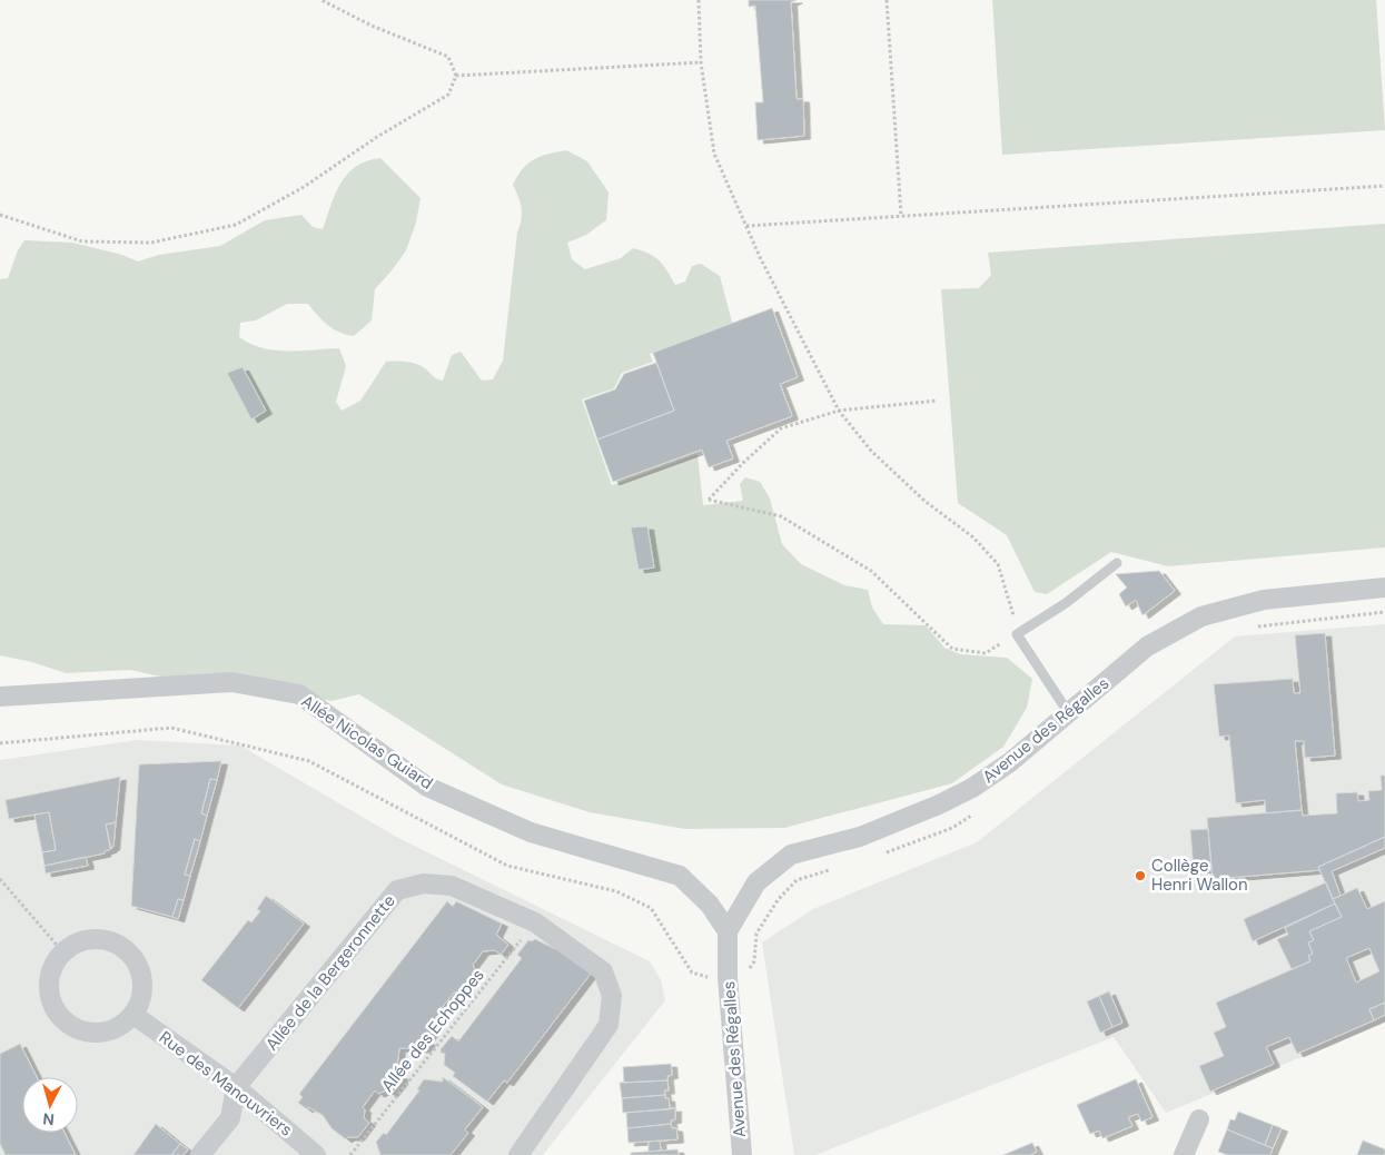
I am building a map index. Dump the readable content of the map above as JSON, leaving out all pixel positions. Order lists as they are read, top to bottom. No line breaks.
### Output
{"streets":{"street":["Avenue des Régalles","Allée Nicolas Guiard","Allée de la Bergeronnette","Rue des Manouvriers"],"path":["Allée des Echoppes"]},"crossings":[["Avenue des Régalles","Allée Nicolas Guiard"],["Allée de la Bergeronnette","Allée des Echoppes"],["Allée de la Bergeronnette","Rue des Manouvriers"]],"places":["Collège Henri Wallon"],"north":"bottom"}
